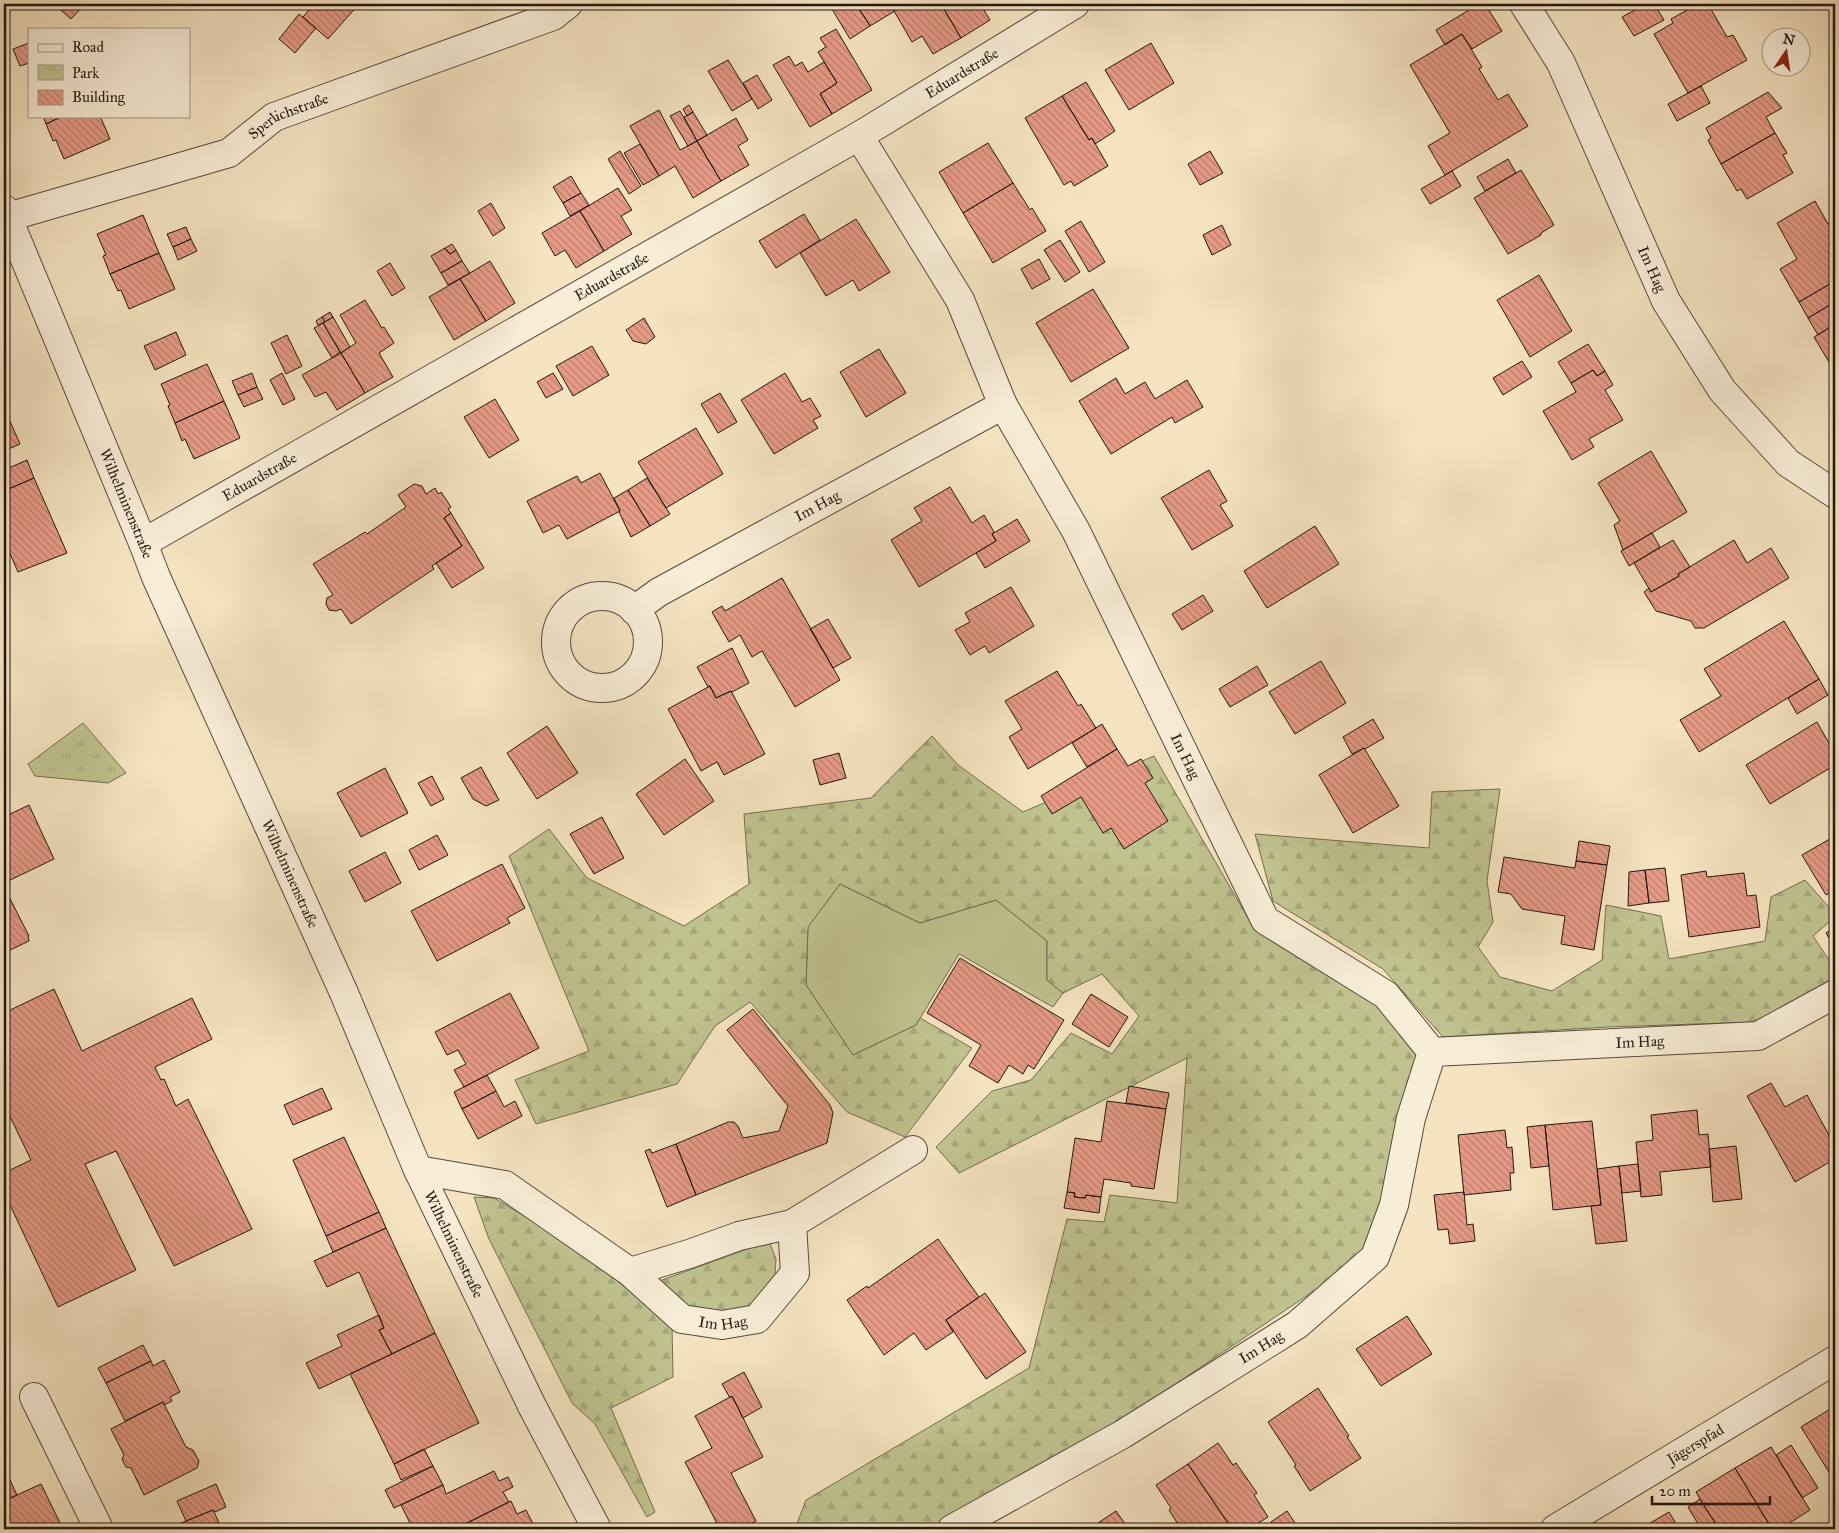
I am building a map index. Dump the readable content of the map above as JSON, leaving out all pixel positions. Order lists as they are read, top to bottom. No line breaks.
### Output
{"streets":{"street":["Eduardstraße","Sperlichstraße","Im Hag","Wilhelminenstraße","Jägerspfad"]},"crossings":[["Eduardstraße","Im Hag"],["Eduardstraße","Wilhelminenstraße"],["Sperlichstraße","Wilhelminenstraße"],["Im Hag","Wilhelminenstraße"]],"legend":["Road","Park","Building"],"scale_bar":"20 m","north":"top"}
